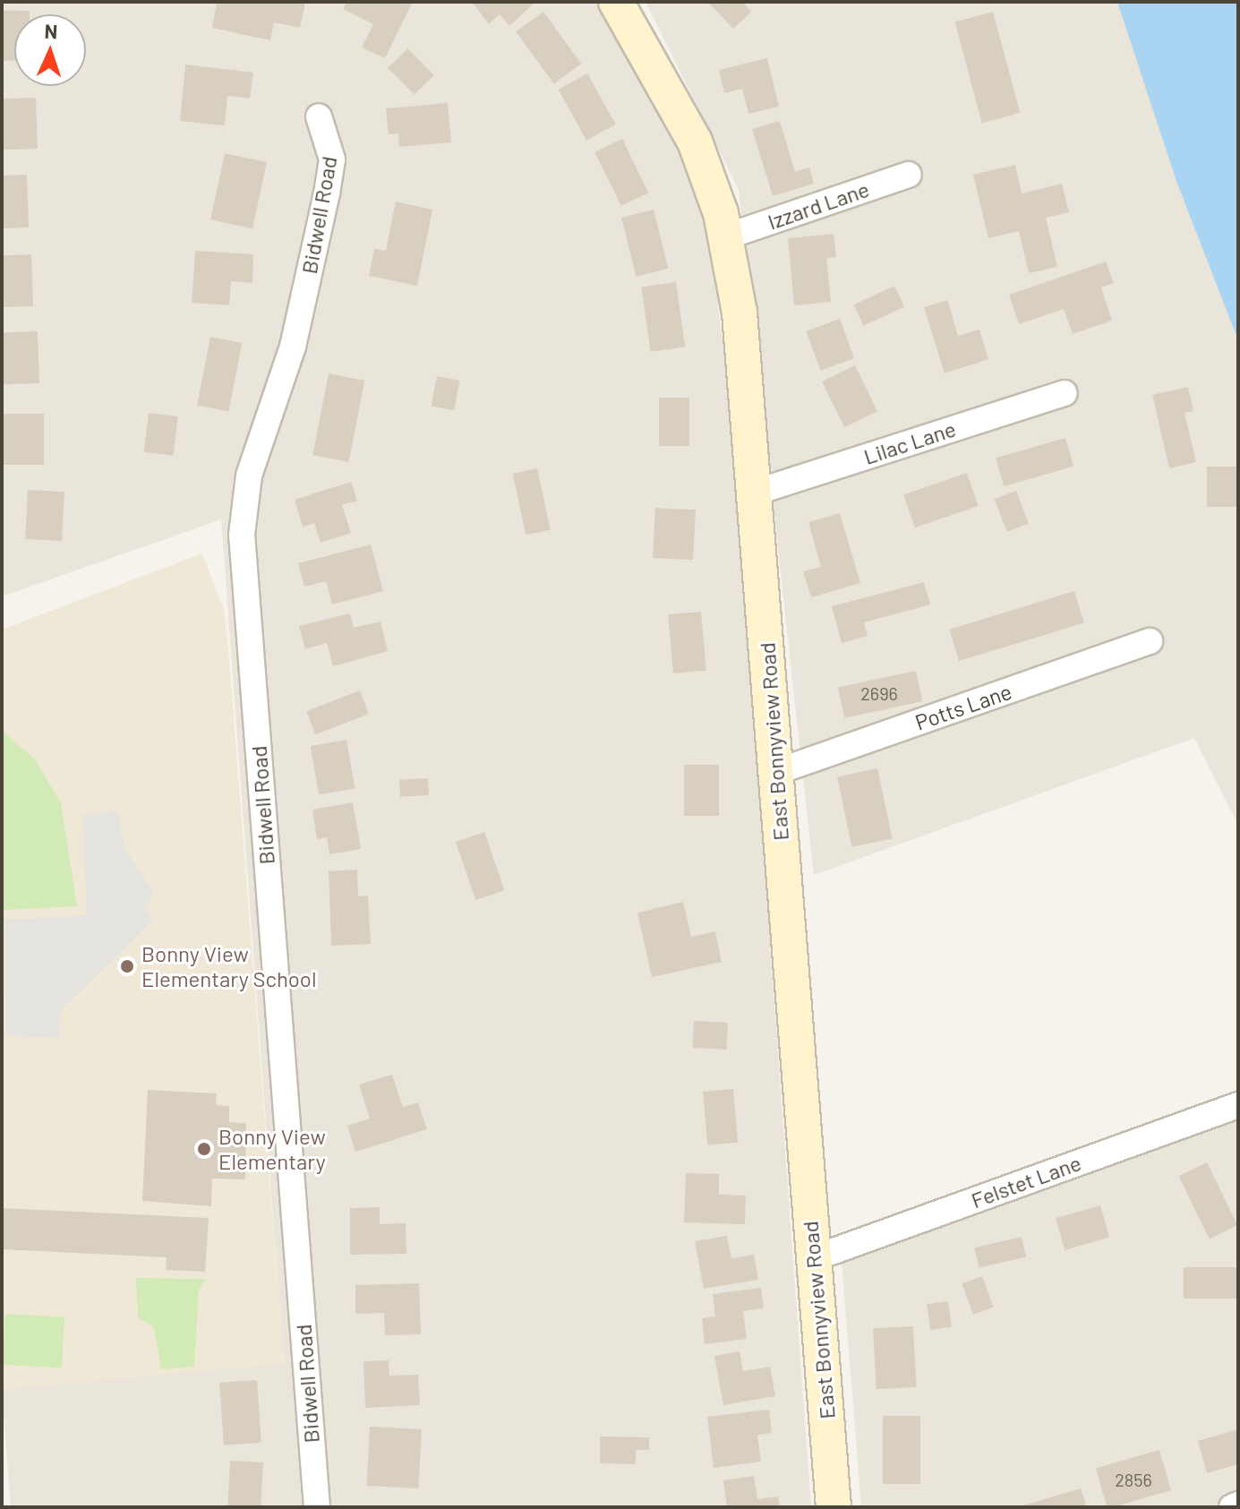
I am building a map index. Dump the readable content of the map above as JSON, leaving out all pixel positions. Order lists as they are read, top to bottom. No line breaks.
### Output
{"streets":{"street":["Izzard Lane","Bidwell Road","Lilac Lane","Potts Lane","East Bonnyview Road","Felstet Lane"]},"crossings":[["Izzard Lane","East Bonnyview Road"],["Lilac Lane","East Bonnyview Road"],["Potts Lane","East Bonnyview Road"],["East Bonnyview Road","Felstet Lane"]],"places":["Bonny View Elementary School","Bonny View Elementary"],"house_numbers":["2696","2856"],"north":"top"}
